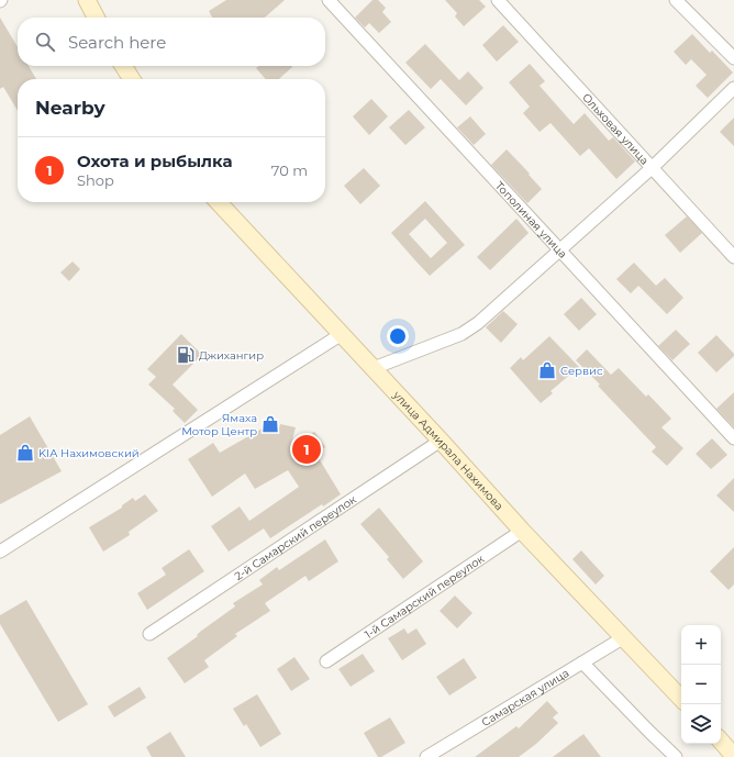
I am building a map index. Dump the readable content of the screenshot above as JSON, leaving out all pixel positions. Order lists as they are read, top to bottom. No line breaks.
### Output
{"streets":{"main road":["улица Адмирала Нахимова"],"street":["Ольховая улица","Тополиная улица","2-й Самарский переулок","1-й Самарский переулок","Самарская улица"]},"crossings":[["улица Адмирала Нахимова","2-й Самарский переулок"],["улица Адмирала Нахимова","1-й Самарский переулок"],["улица Адмирала Нахимова","Самарская улица"]],"places":{"fuel station":["Джихангир"],"shop":["Сервис","Ямаха Мотор Центр","KIA Нахимовский"]},"page":{"search":"Search here","heading":"Nearby","list":[{"mark":"1","name":"Охота и рыбылка","note":"Shop","value":"70 m"}],"pins":"1","map_buttons":["+","−"]}}
